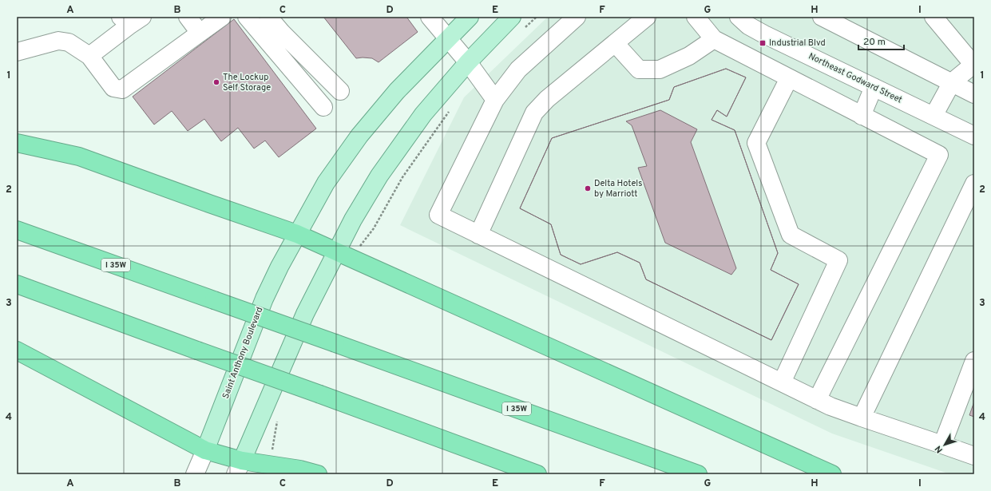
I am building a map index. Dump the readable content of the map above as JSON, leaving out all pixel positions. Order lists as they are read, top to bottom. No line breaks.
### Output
{"streets":{"highway":["I 35W"],"main road":["Saint Anthony Boulevard"],"street":["Northeast Godward Street"]},"places":{"transit":["Industrial Blvd"],"other":["The Lockup Self Storage","Delta Hotels by Marriott"]},"scale_bar":"20 m","north":"bottom left","grid":{"columns":["A","B","C","D","E","F","G","H","I"],"rows":["1","2","3","4"]}}
